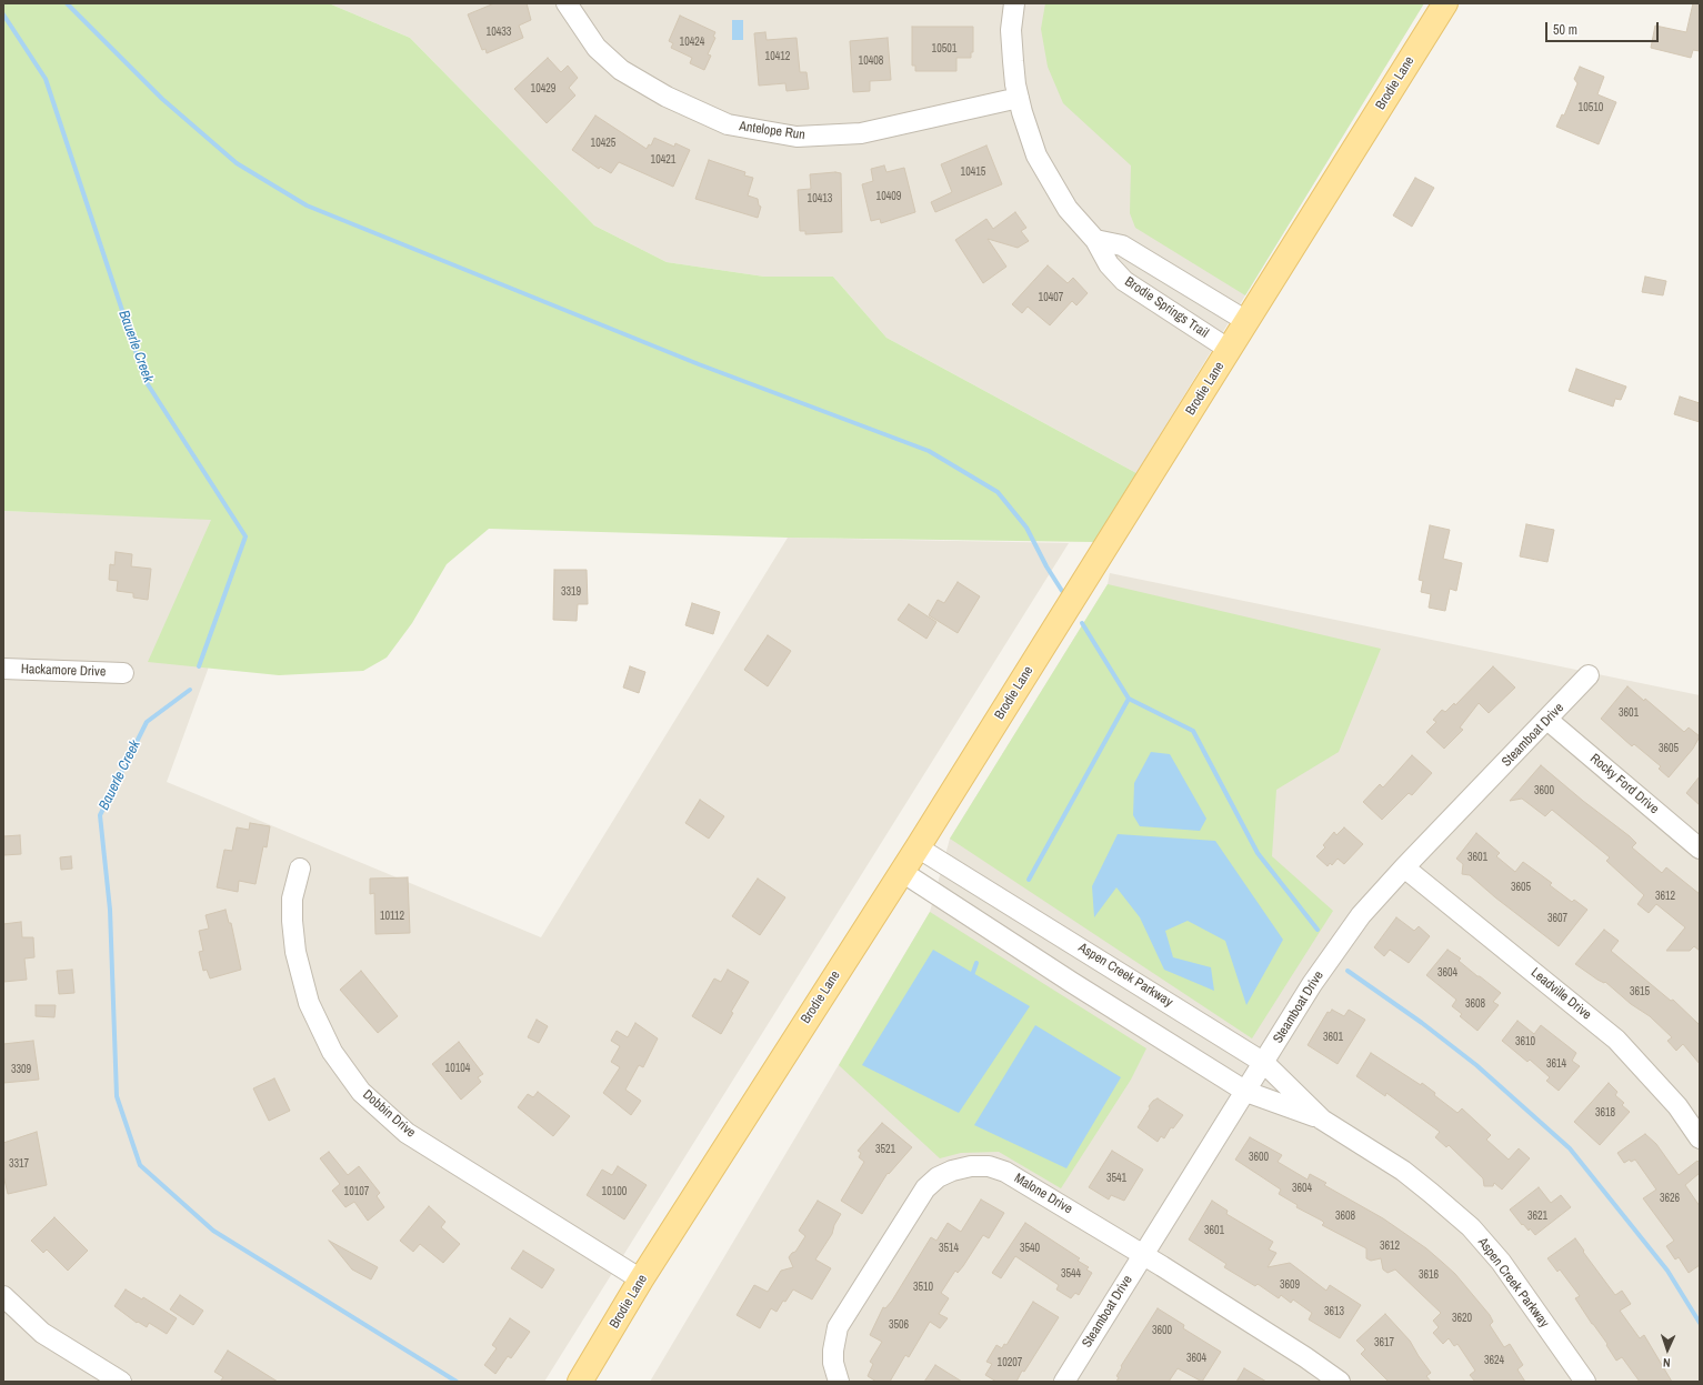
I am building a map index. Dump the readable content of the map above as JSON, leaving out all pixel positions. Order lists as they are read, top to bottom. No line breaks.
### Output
{"streets":{"main road":["Brodie Lane"],"street":["Antelope Run","Brodie Springs Trail","Hackamore Drive","Steamboat Drive","Rocky Ford Drive","Aspen Creek Parkway","Leadville Drive","Dobbin Drive","Malone Drive"]},"crossings":[["Brodie Lane","Brodie Springs Trail"],["Brodie Lane","Aspen Creek Parkway"],["Brodie Lane","Dobbin Drive"],["Antelope Run","Brodie Springs Trail"],["Steamboat Drive","Rocky Ford Drive"],["Steamboat Drive","Aspen Creek Parkway"],["Steamboat Drive","Leadville Drive"],["Steamboat Drive","Malone Drive"]],"water":["Bauerle Creek"],"house_numbers":["10433","10424","10501","10412","10408","10429","10510","10425","10421","10415","10409","10413","10407","3319","3601","3605","3600","3601","3605","3612","10112","3607","3604","3615","3608","3601","3610","3614","10104","3309","3618","3521","3600","3317","3541","3604","10107","10100","3626","3608","3621","3601","3612","3514","3540","3544","3616","3609","3510","3613","3620","3506","3600","3617","3604","3624","10207"],"scale_bar":"50 m","north":"bottom"}
